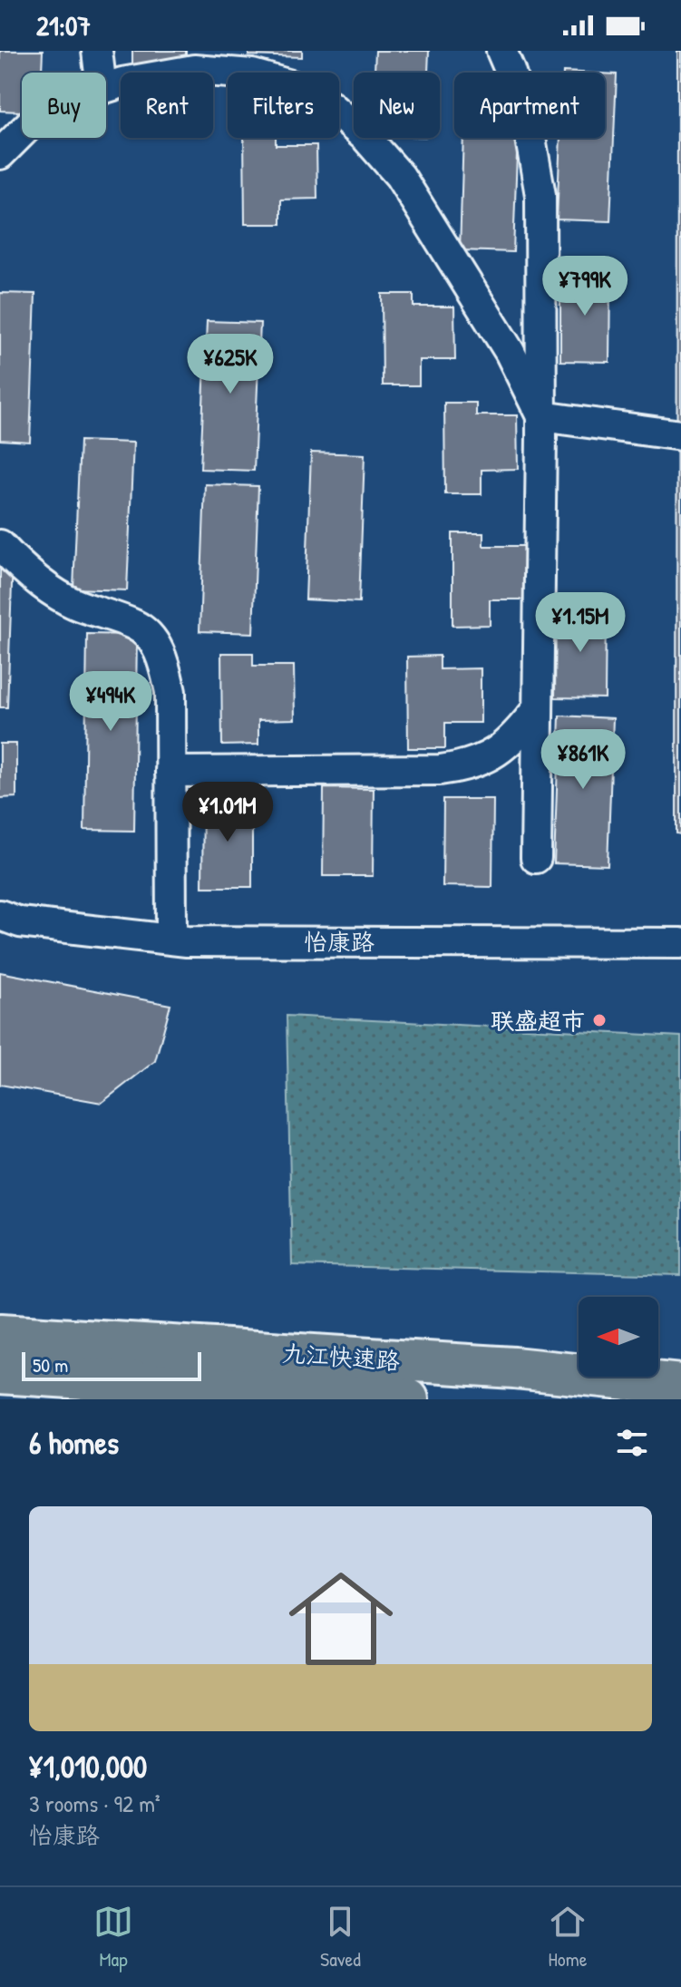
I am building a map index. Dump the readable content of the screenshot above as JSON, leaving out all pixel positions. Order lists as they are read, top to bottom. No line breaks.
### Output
{"streets":{"highway":["九江快速路"],"street":["怡康路"]},"places":["联盛超市"],"scale_bar":"50 m","north":"left","page":{"status":"21:07","chip":["Buy","Rent","Filters","New","Apartment"],"price":["¥799K","¥625K","¥1.15M","¥494K","¥861K","¥1.01M"],"scale":"50 m","heading":"6 homes","list":[{"name":"¥1,010,000","note":"3 rooms · 92 m² · 怡康路"}],"tabs":["Map","Saved","Home"]}}
